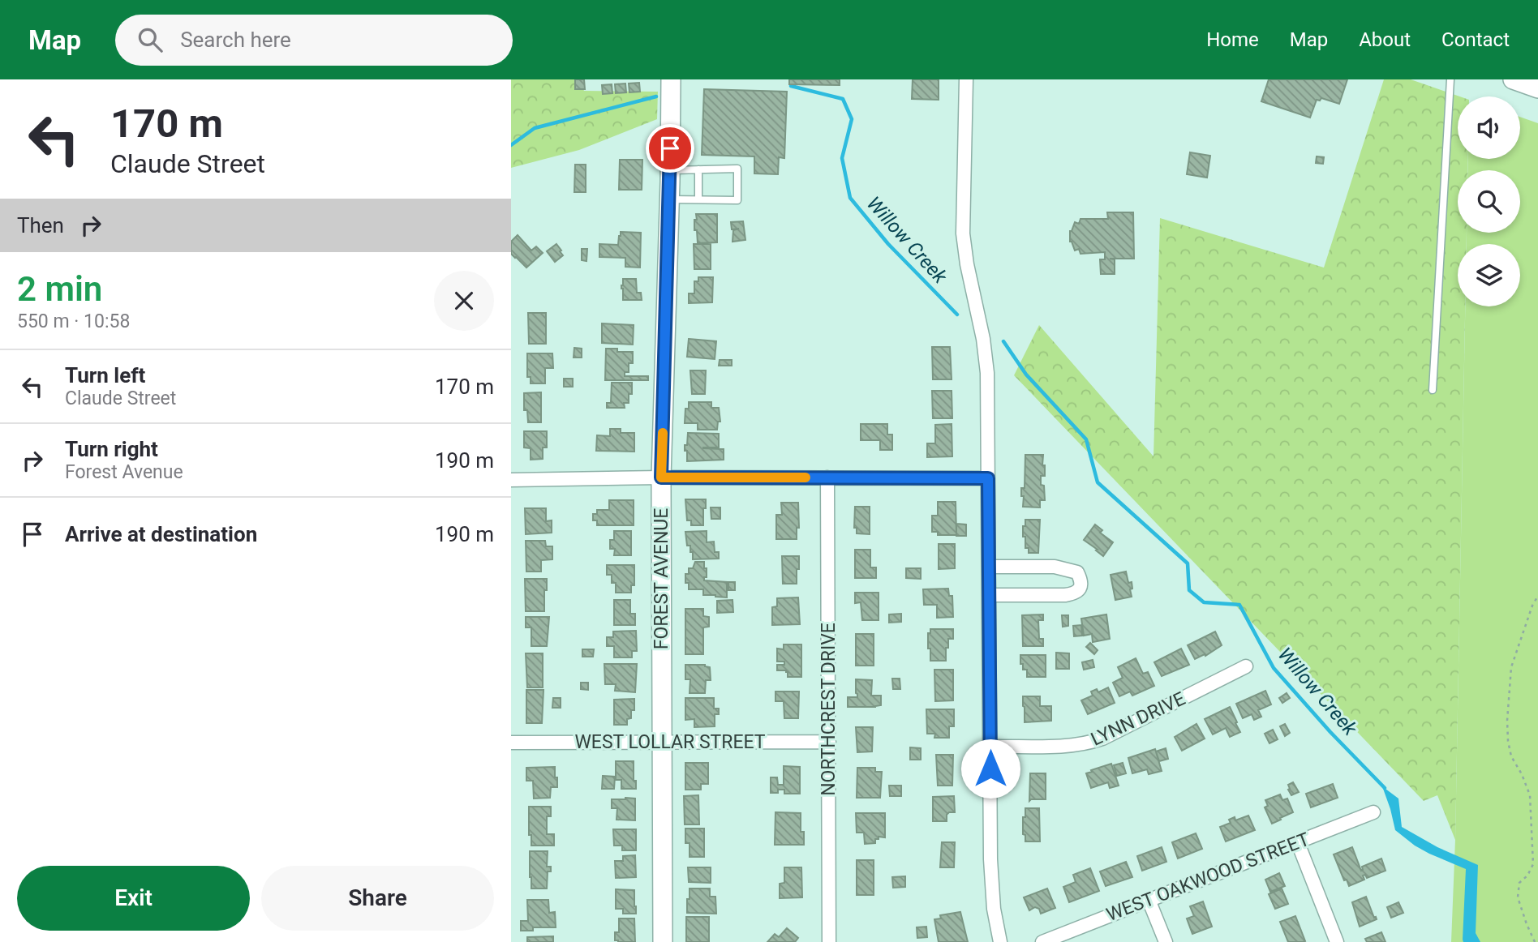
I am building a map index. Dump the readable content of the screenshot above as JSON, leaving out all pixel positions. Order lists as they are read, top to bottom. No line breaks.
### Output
{"streets":{"street":["FOREST AVENUE","NORTHCREST DRIVE","LYNN DRIVE","WEST LOLLAR STREET","WEST OAKWOOD STREET"]},"crossings":[["FOREST AVENUE","WEST LOLLAR STREET"],["NORTHCREST DRIVE","WEST LOLLAR STREET"]],"water":["Willow Creek"],"page":{"header":"Map","search":"Search here","nav":["Home","Map","About","Contact"],"turn":["170 m","Claude Street"],"then":"Then","heading":["2 min","550 m · 10:58"],"list":[{"name":"Turn left","note":"Claude Street","value":"170 m"},{"name":"Turn right","note":"Forest Avenue","value":"190 m"},{"name":"Arrive at destination","value":"190 m"}],"buttons":["Exit","Share"]}}
